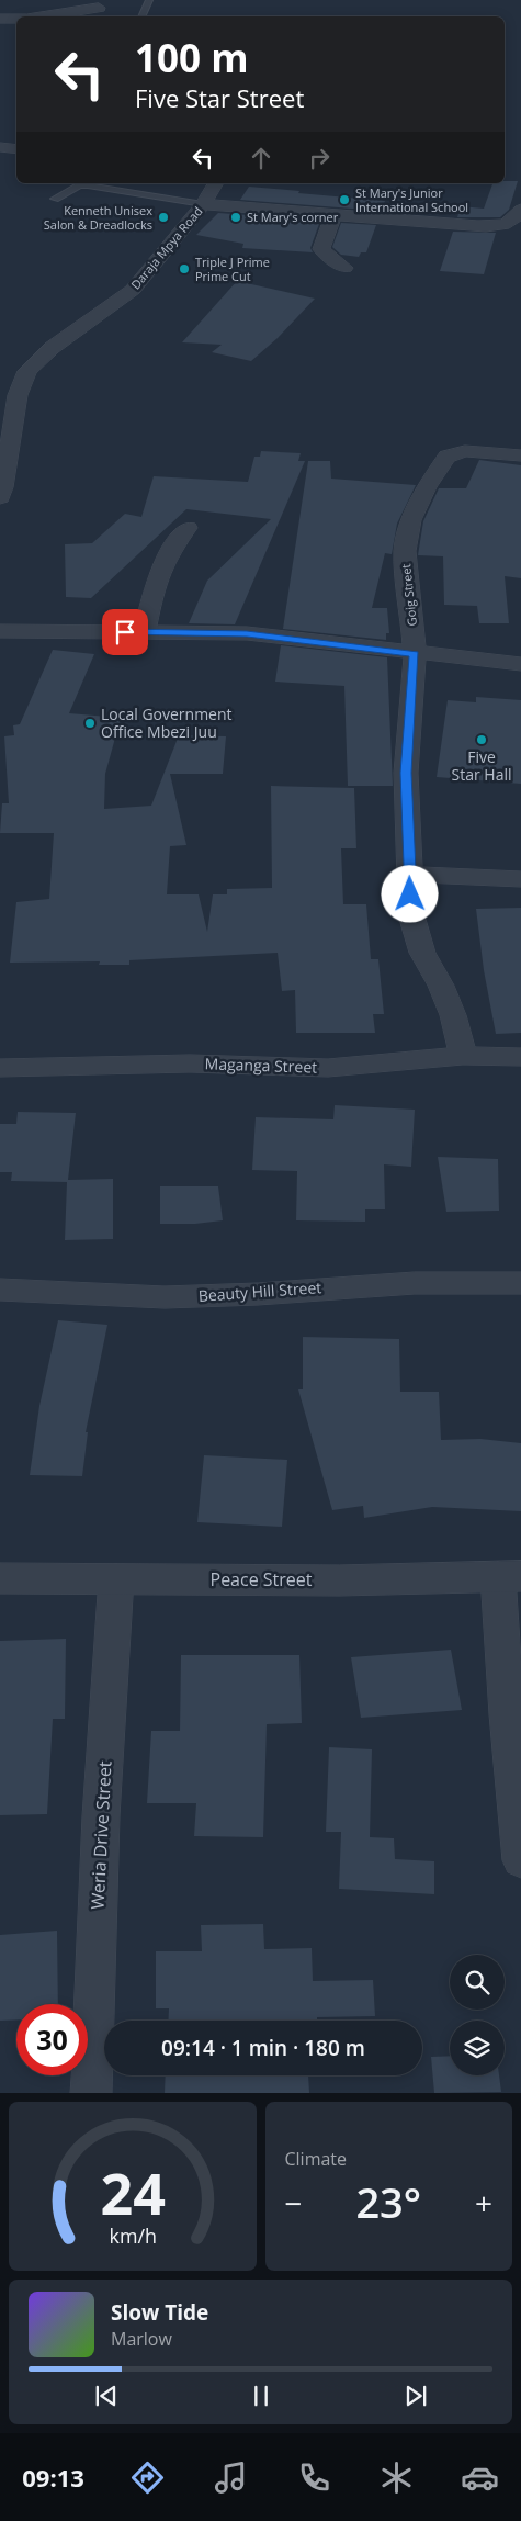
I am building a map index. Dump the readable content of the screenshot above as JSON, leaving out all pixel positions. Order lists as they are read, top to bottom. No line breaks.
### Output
{"streets":{"street":["Daraja Mpya Road","Goig Street","Maganga Street","Beauty Hill Street","Peace Street","Weria Drive Street"]},"crossings":[["Peace Street","Weria Drive Street"]],"places":["St Mary's Junior International School","Kenneth Unisex Salon & Dreadlocks","St Mary's corner","Triple J Prime Prime Cut","Local Government Office Mbezi Juu","Five Star Hall"],"page":{"turn":["100 m","Five Star Street"],"limit":"30","trip":"09:14 · 1 min · 180 m","tile":"Climate","heat":["−","23°","+"],"song":["Slow Tide","Marlow"],"tabs":"09:13","gauge":["24","km/h"]}}
